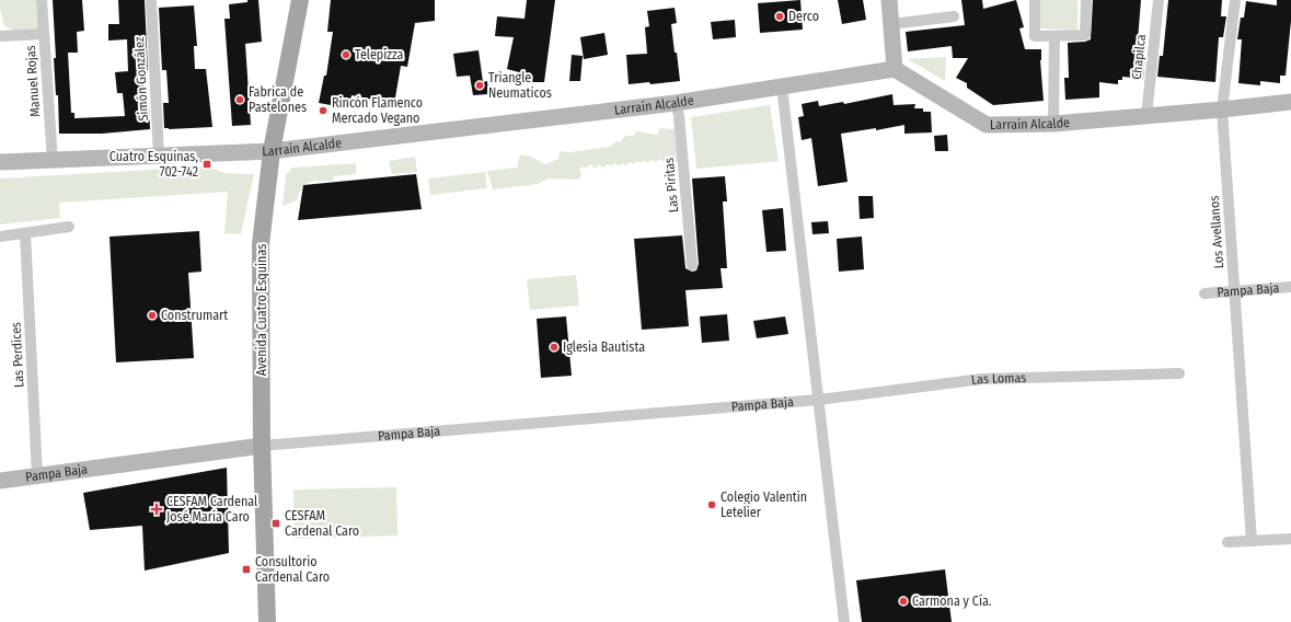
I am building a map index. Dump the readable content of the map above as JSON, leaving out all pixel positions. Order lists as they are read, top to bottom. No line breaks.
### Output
{"streets":{"main road":["Avenida Cuatro Esquinas"],"street":["Chapilca","Simón González","Manuel Rojas","Larraín Alcalde","Las Piritas","Los Avellanos","Pampa Baja","Las Perdices","Las Lomas"]},"crossings":[["Chapilca","Larraín Alcalde"],["Simón González","Larraín Alcalde"],["Manuel Rojas","Larraín Alcalde"],["Larraín Alcalde","Las Piritas"],["Larraín Alcalde","Los Avellanos"],["Larraín Alcalde","Avenida Cuatro Esquinas"],["Los Avellanos","Pampa Baja"],["Pampa Baja","Avenida Cuatro Esquinas"],["Pampa Baja","Las Perdices"],["Pampa Baja","Las Lomas"]],"places":{"other":["Derco","Telepizza","Triangle Neumaticos","Fabrica de Pastelones","Rincón Flamenco Mercado Vegano","Construmart","Iglesia Bautista","Colegio Valentin Letelier","Carmona y Cía."],"transit":["Cuatro Esquinas, 702-742","CESFAM Cardenal Caro","Consultorio Cardenal Caro"],"health":["CESFAM Cardenal José María Caro"]}}
